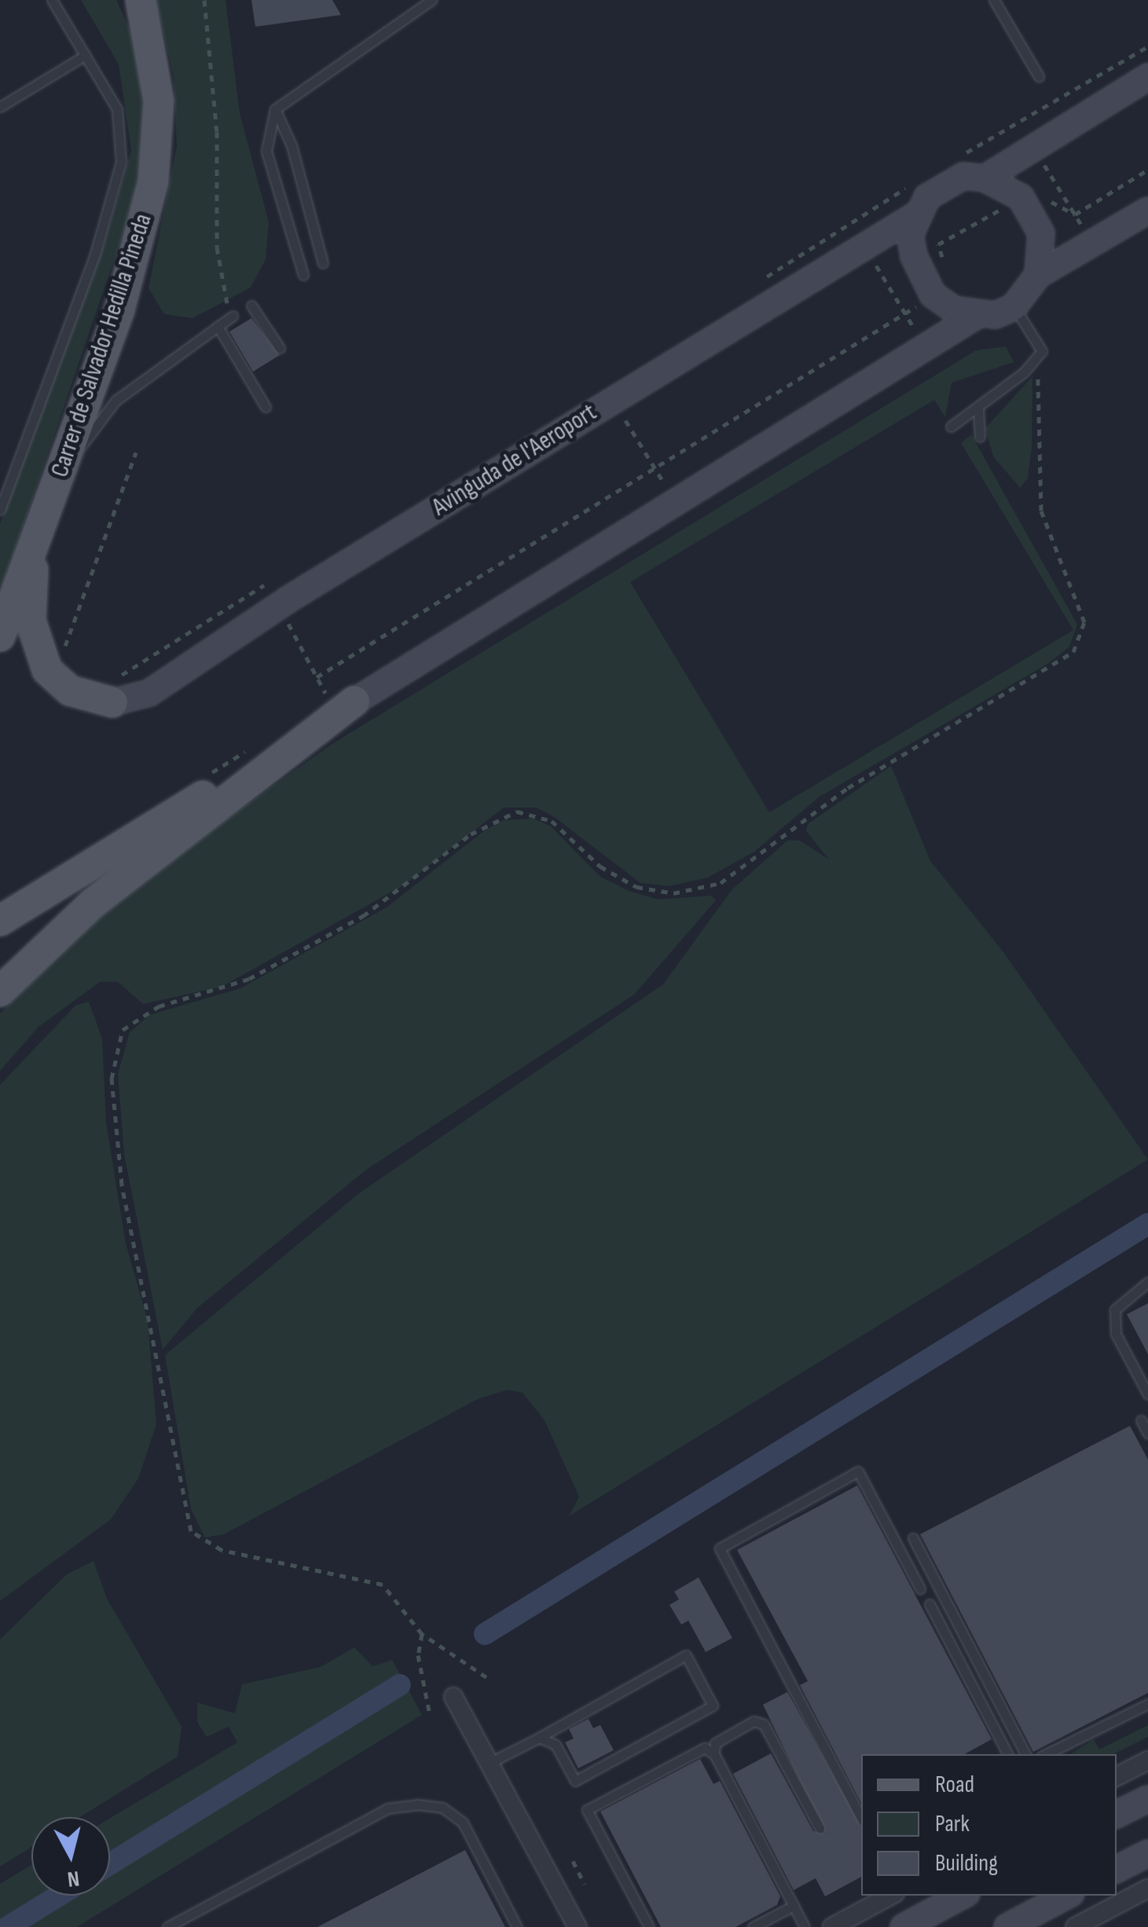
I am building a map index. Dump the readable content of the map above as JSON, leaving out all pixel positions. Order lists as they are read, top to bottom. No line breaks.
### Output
{"streets":{"main road":["Carrer de Salvador Hedilla Pineda"],"street":["Avinguda de l'Aeroport"]},"legend":["Road","Park","Building"],"north":"bottom"}
